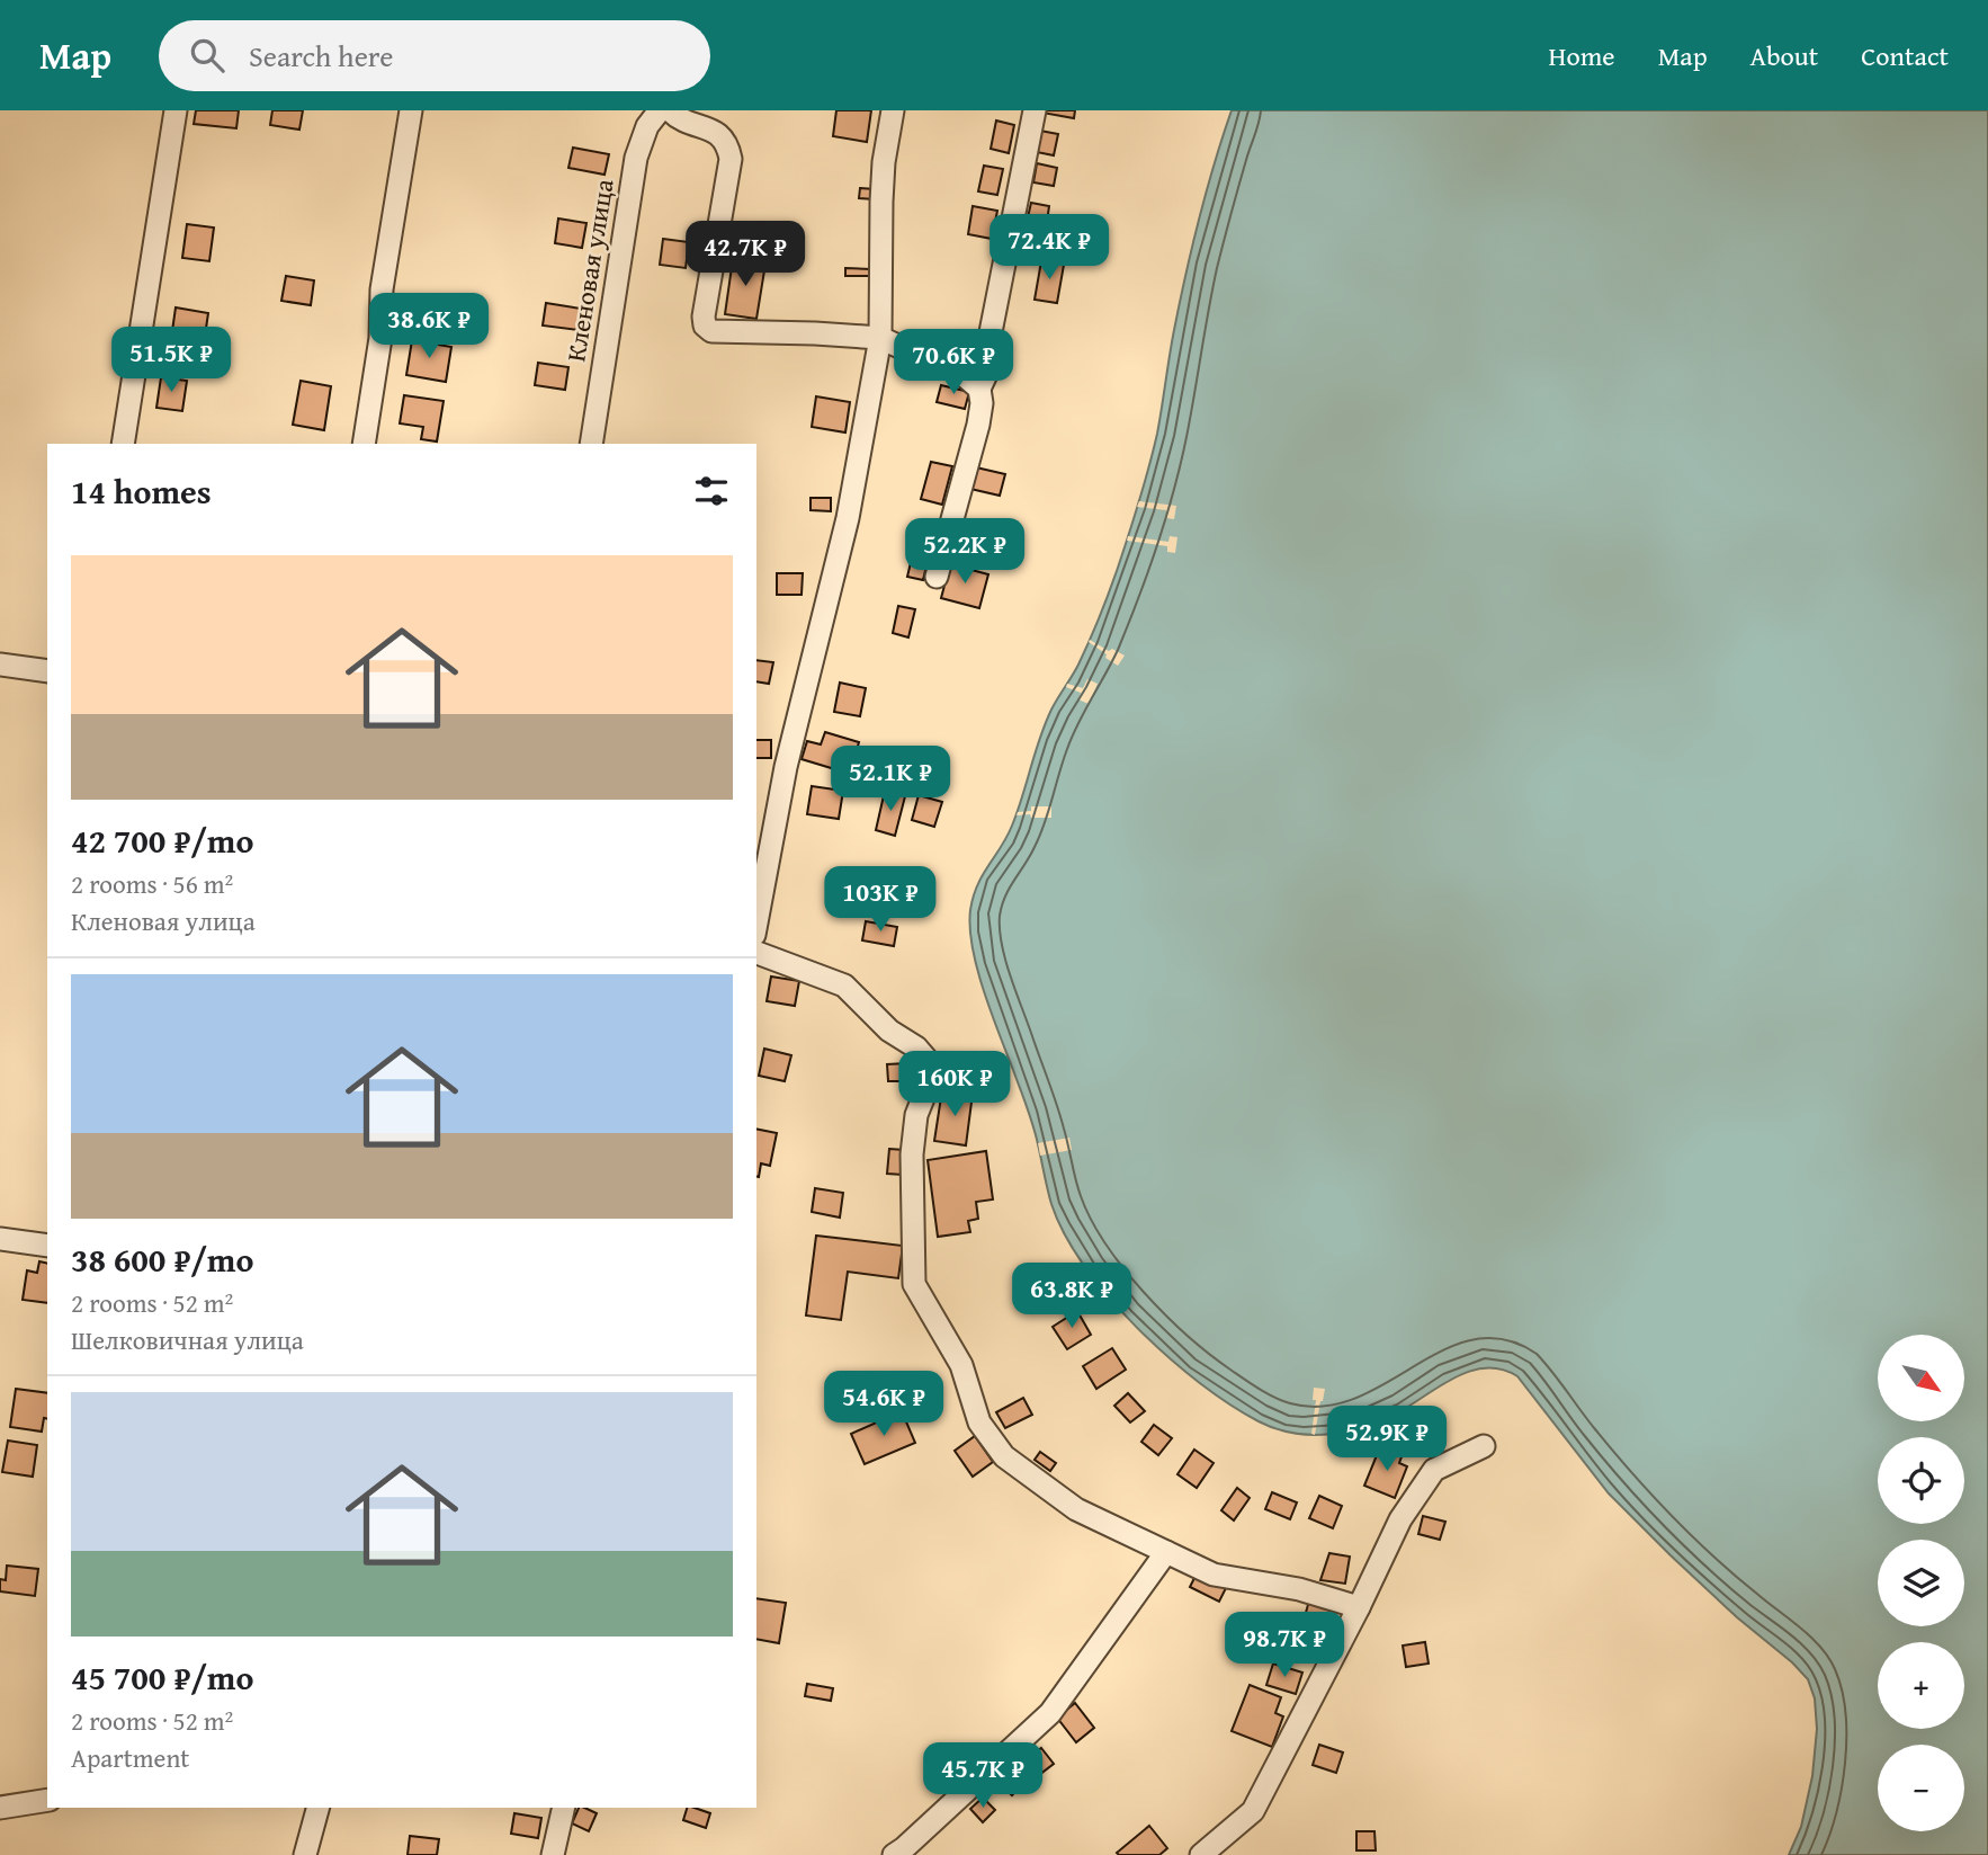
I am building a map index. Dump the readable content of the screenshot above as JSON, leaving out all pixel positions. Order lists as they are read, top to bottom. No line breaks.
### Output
{"streets":{"street":["Кленовая улица"]},"north":"bottom right","page":{"header":"Map","search":"Search here","nav":["Home","Map","About","Contact"],"price":["72.4K ₽","42.7K ₽","38.6K ₽","51.5K ₽","70.6K ₽","52.2K ₽","52.1K ₽","103K ₽","160K ₽","63.8K ₽","54.6K ₽","52.9K ₽","98.7K ₽","45.7K ₽"],"heading":"14 homes","list":[{"name":"42 700 ₽/mo","note":"2 rooms · 56 m² · Кленовая улица"},{"name":"38 600 ₽/mo","note":"2 rooms · 52 m² · Шелковичная улица"},{"name":"45 700 ₽/mo","note":"2 rooms · 52 m² · Apartment"}],"map_buttons":["+","−"]}}
